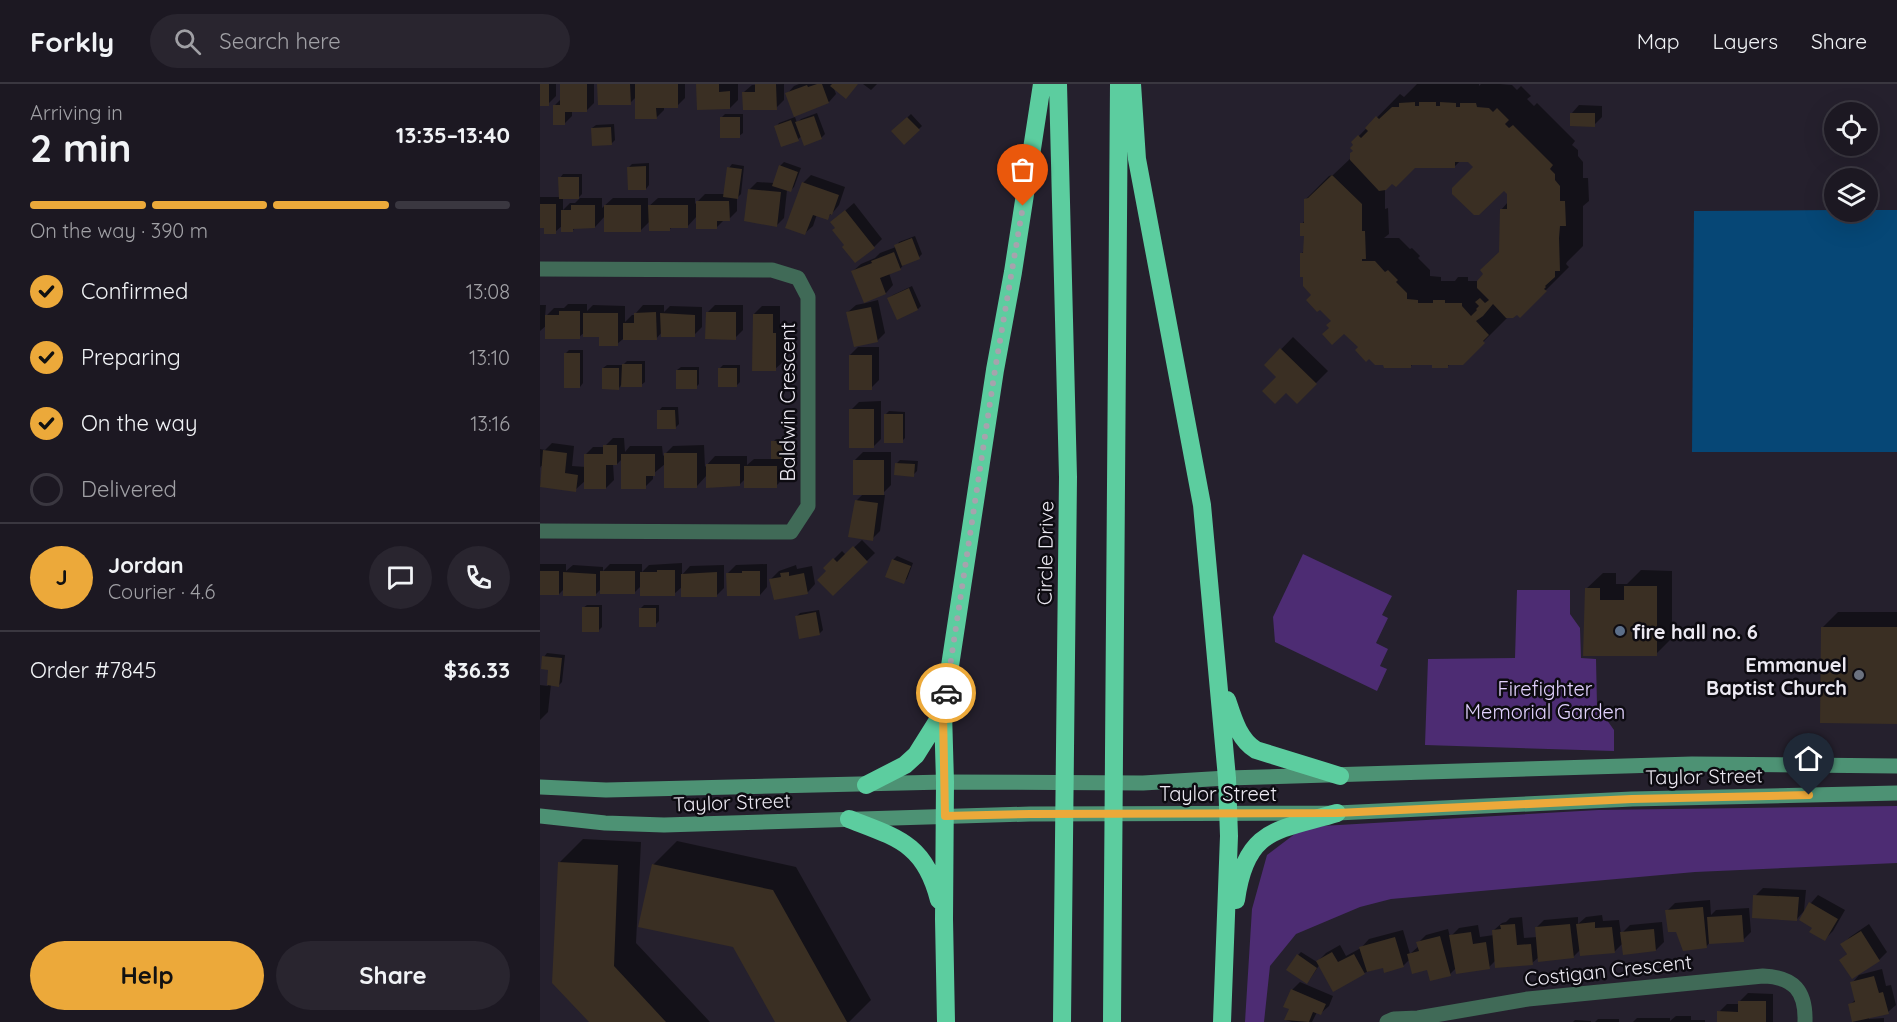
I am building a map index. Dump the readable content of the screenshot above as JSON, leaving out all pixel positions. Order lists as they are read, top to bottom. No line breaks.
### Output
{"streets":{"highway":["Circle Drive"],"main road":["Taylor Street"],"street":["Baldwin Crescent","Costigan Crescent"]},"parks":["Firefighter Memorial Garden"],"places":["fire hall no. 6","Emmanuel Baptist Church"],"page":{"header":"Forkly","search":"Search here","nav":["Map","Layers","Share"],"heading":["2 min","Arriving in","13:35–13:40"],"panel":["Jordan","Courier · 4.6","Order #7845","$36.33"],"bar":"On the way · 390 m","list":[["Confirmed","13:08"],["Preparing","13:10"],["On the way","13:16"],"Delivered"],"round":"J","buttons":["Help","Share"]}}
